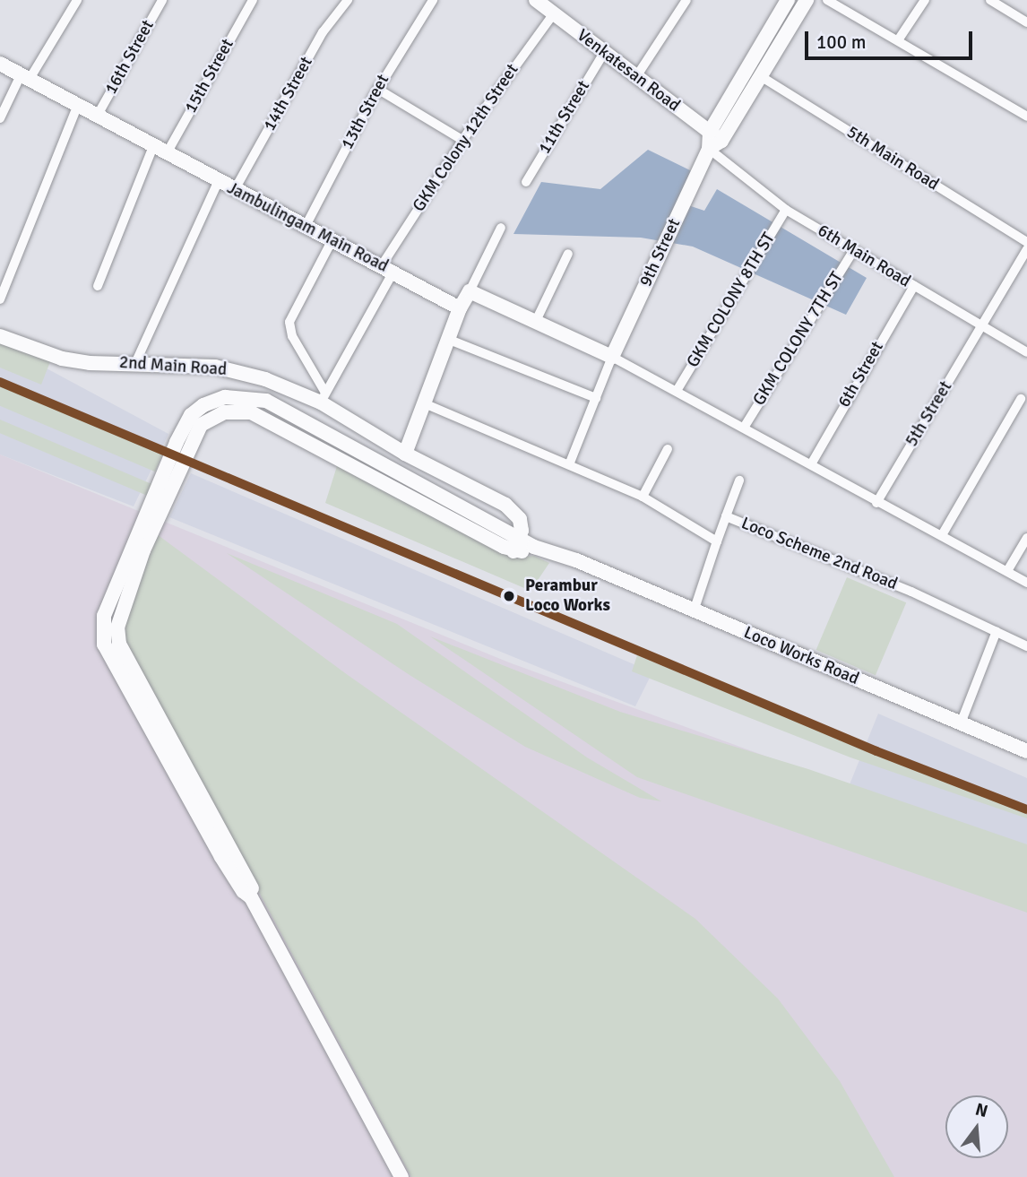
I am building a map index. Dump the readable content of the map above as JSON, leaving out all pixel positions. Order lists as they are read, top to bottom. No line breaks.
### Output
{"streets":{"main road":["Venkatesan Road","Jambulingam Main Road","9th Street","2nd Main Road","Loco Works Road"],"street":["16th Street","15th Street","14th Street","13th Street","11th Street","GKM Colony 12th Street","5th Main Road","6th Main Road","GKM COLONY 8TH ST","GKM COLONY 7TH ST","6th Street","5th Street","Loco Scheme 2nd Road"]},"crossings":[["16th Street","Jambulingam Main Road"],["Venkatesan Road","11th Street"],["Venkatesan Road","GKM Colony 12th Street"],["Venkatesan Road","9th Street"],["Venkatesan Road","6th Main Road"],["15th Street","Jambulingam Main Road"],["14th Street","Jambulingam Main Road"],["13th Street","Jambulingam Main Road"],["GKM Colony 12th Street","Jambulingam Main Road"],["GKM Colony 12th Street","2nd Main Road"],["5th Main Road","9th Street"],["9th Street","6th Main Road"],["6th Main Road","GKM COLONY 8TH ST"],["6th Main Road","GKM COLONY 7TH ST"],["6th Main Road","6th Street"],["6th Main Road","5th Street"],["2nd Main Road","Loco Works Road"]],"places":["Perambur Loco Works"],"scale_bar":"100 m","north":"top"}
